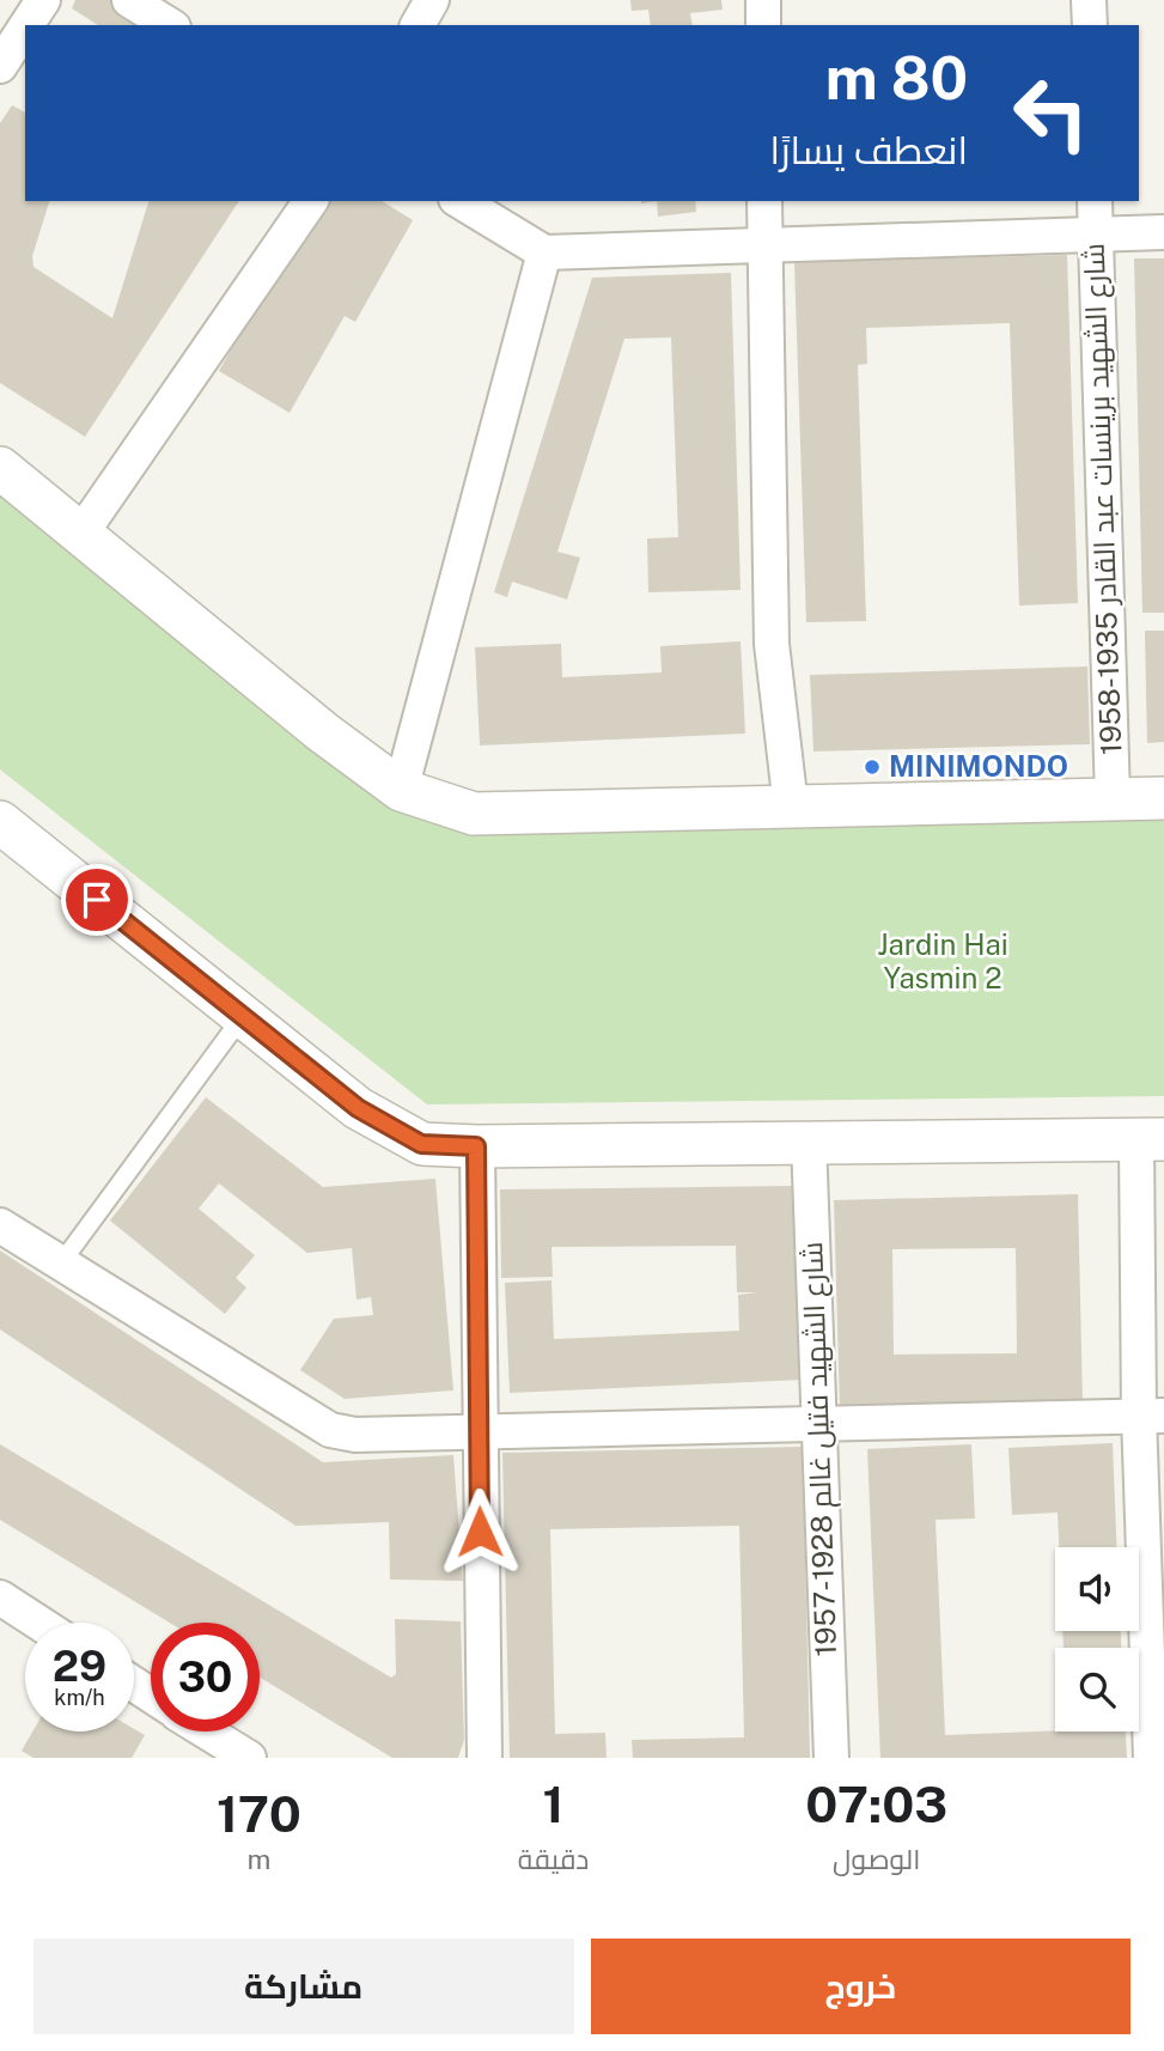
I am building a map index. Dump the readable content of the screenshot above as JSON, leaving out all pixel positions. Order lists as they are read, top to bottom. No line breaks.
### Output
{"streets":{"street":["شارع الشهيد برينسات عبد القادر 1935-1958","شارع الشهيد فتيل غالم 1928-1957"]},"parks":["Jardin Hai Yasmin 2"],"places":["MINIMONDO"],"page":{"turn":["80 m","انعطف يسارًا"],"speed":"29 km/h","limit":"30","eta":["07:03","الوصول","1","دقيقة","170","m"],"buttons":["خروج","مشاركة"]}}
